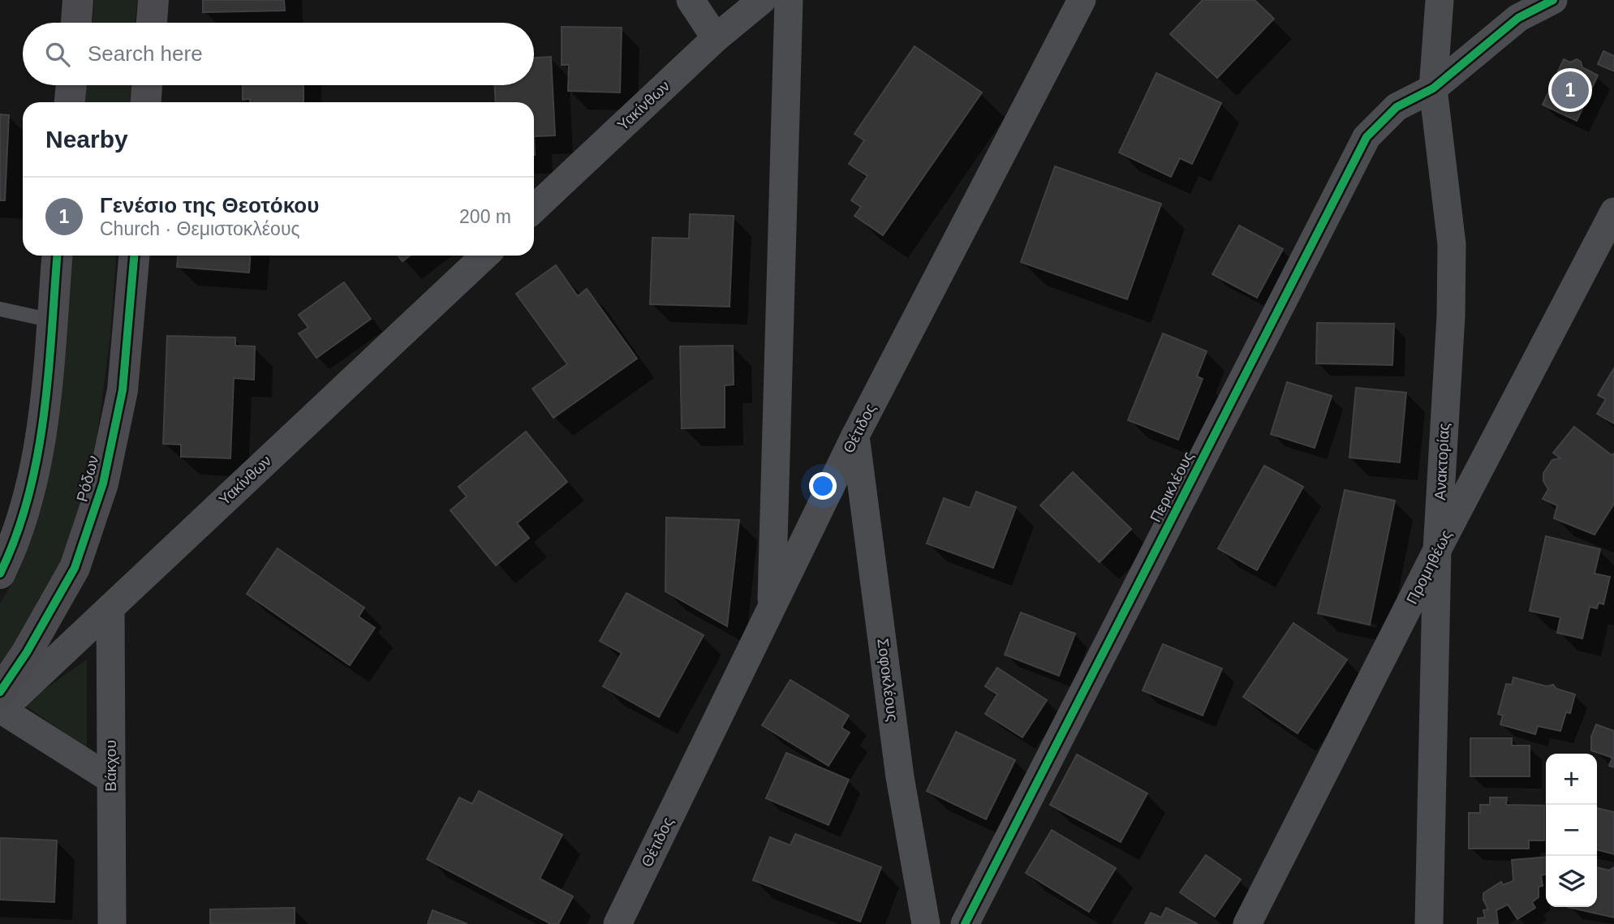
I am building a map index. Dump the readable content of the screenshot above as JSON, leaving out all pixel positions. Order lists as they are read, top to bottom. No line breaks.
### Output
{"streets":{"street":["Υακίνθων","Θέτιδος","Ανακτορίας","Ρόδων","Περικλέους","Προμηθέως","Σοφοκλέους","Βάκχου"]},"crossings":[["Υακίνθων","Ρόδων"],["Υακίνθων","Βάκχου"],["Θέτιδος","Σοφοκλέους"],["Ανακτορίας","Περικλέους"],["Ανακτορίας","Προμηθέως"]],"page":{"search":"Search here","pins":"1","heading":"Nearby","list":[{"mark":"1","name":"Γενέσιο της Θεοτόκου","note":"Church · Θεμιστοκλέους","value":"200 m"}],"map_buttons":["+","−"]}}
